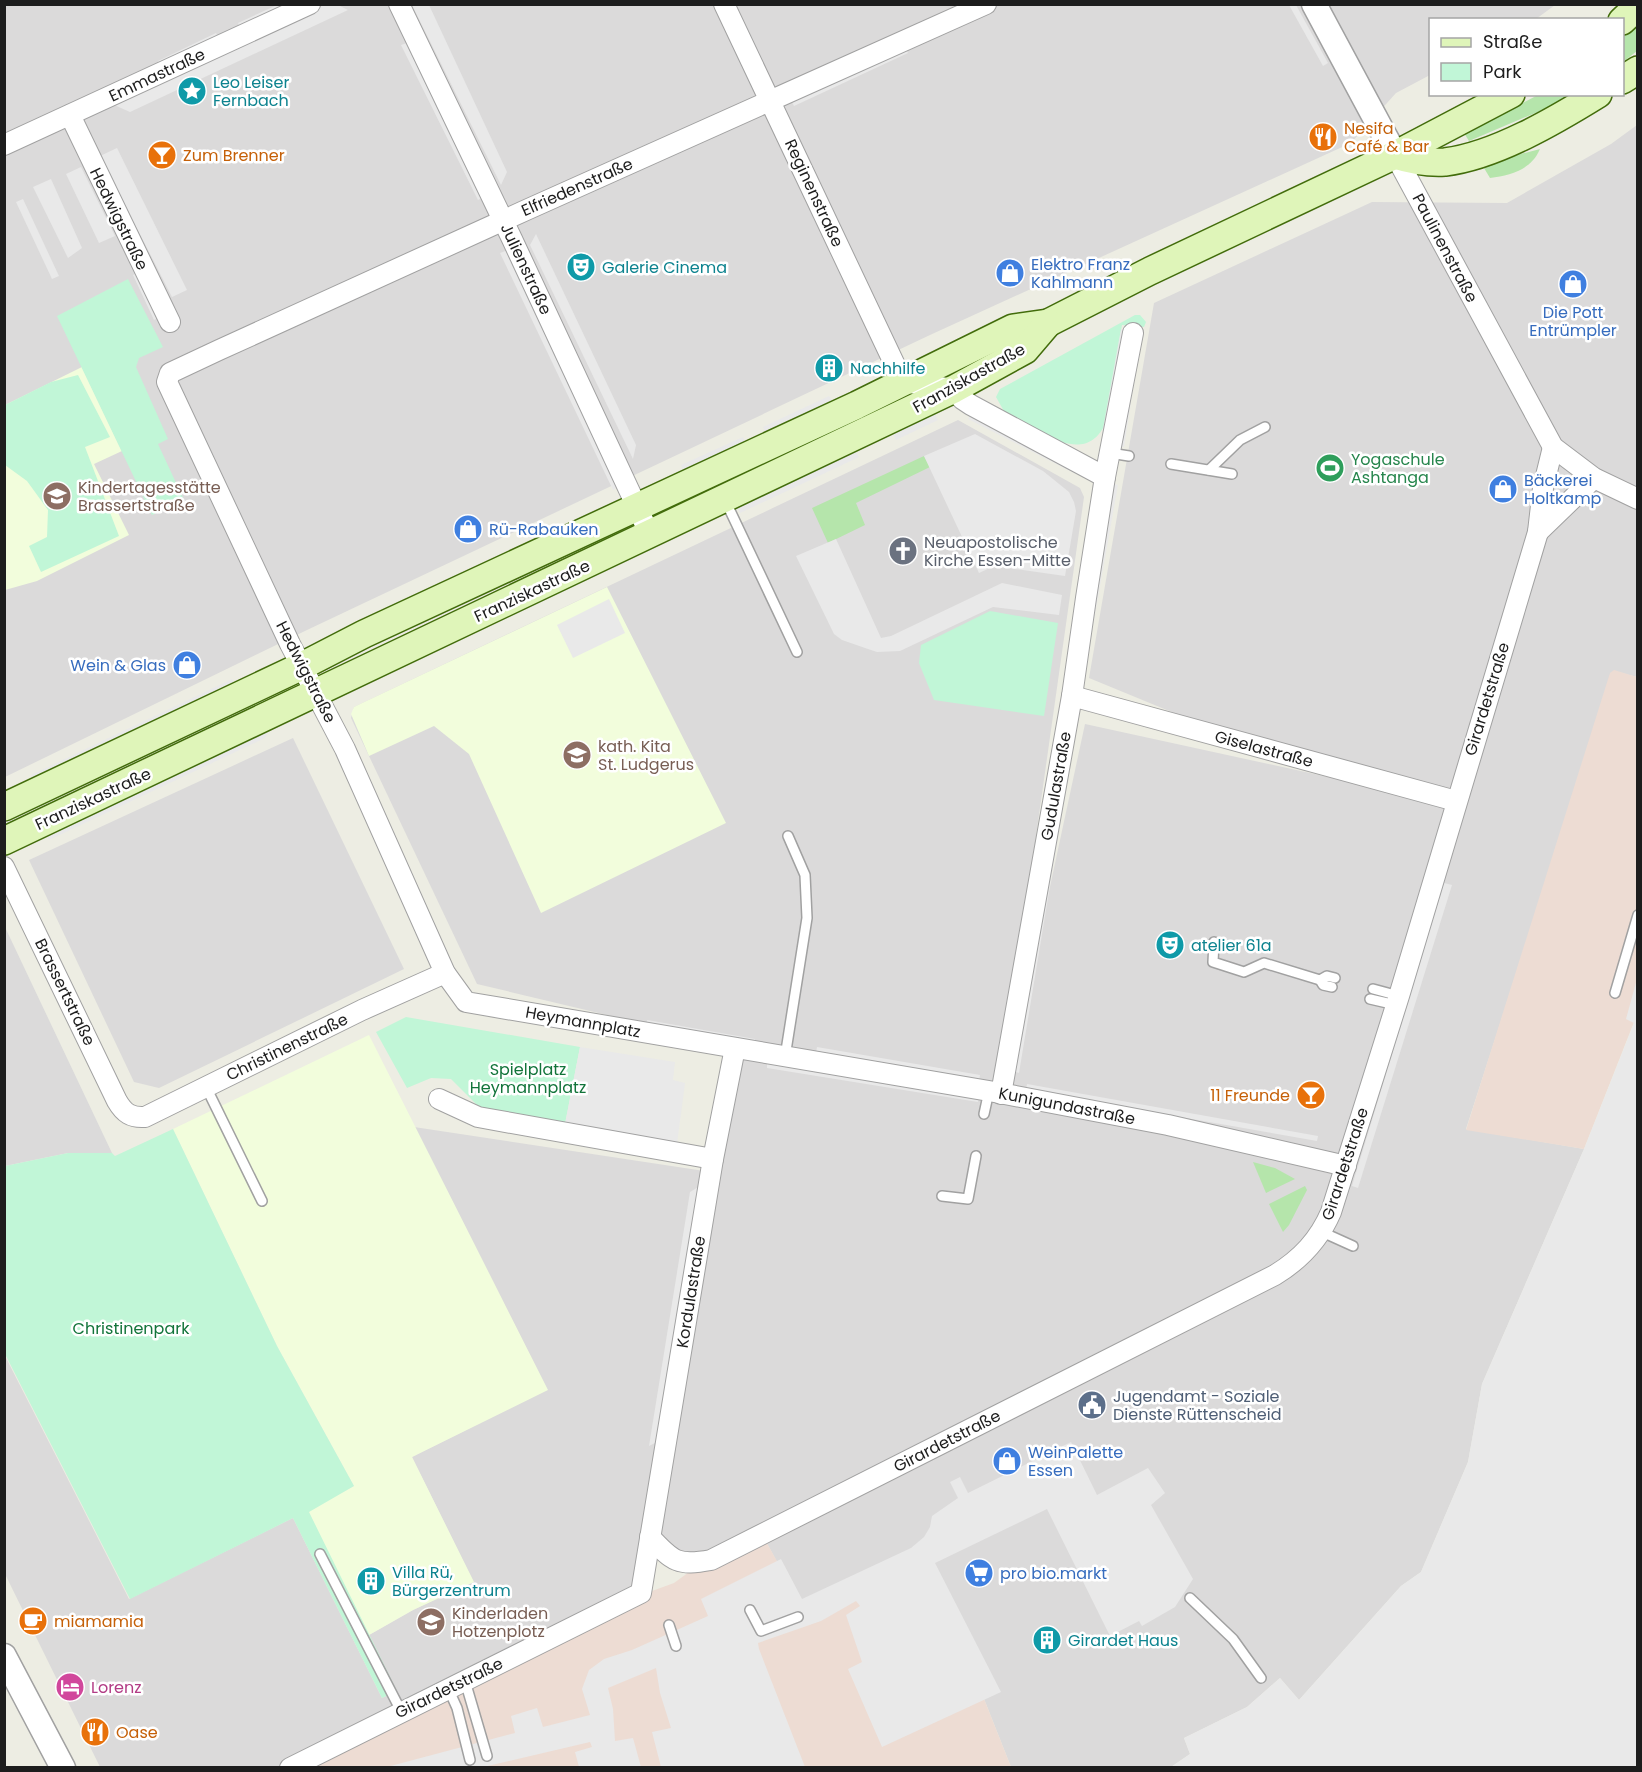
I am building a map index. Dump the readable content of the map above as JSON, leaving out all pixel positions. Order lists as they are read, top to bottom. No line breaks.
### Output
{"streets":{"main road":["Franziskastraße"],"street":["Emmastraße","Elfriedenstraße","Reginenstraße","Hedwigstraße","Paulinenstraße","Julienstraße","Girardetstraße","Giselastraße","Gudulastraße","Brassertstraße","Heymannplatz","Christinenstraße","Kunigundastraße","Kordulastraße"]},"crossings":[["Emmastraße","Hedwigstraße"],["Elfriedenstraße","Reginenstraße"],["Elfriedenstraße","Hedwigstraße"],["Elfriedenstraße","Julienstraße"],["Reginenstraße","Franziskastraße"],["Hedwigstraße","Franziskastraße"],["Hedwigstraße","Heymannplatz"],["Hedwigstraße","Christinenstraße"],["Paulinenstraße","Franziskastraße"],["Paulinenstraße","Girardetstraße"],["Julienstraße","Franziskastraße"],["Girardetstraße","Giselastraße"],["Girardetstraße","Kunigundastraße"],["Girardetstraße","Kordulastraße"],["Giselastraße","Gudulastraße"],["Gudulastraße","Kunigundastraße"],["Brassertstraße","Christinenstraße"],["Heymannplatz","Christinenstraße"],["Heymannplatz","Kunigundastraße"],["Heymannplatz","Kordulastraße"],["Kunigundastraße","Kordulastraße"]],"parks":["Spielplatz Heymannplatz","Christinenpark"],"places":{"place":["Leo Leiser Fernbach"],"restaurant":["Nesifa Café & Bar","Oase"],"bar":["Zum Brenner","11 Freunde"],"theatre":["Galerie Cinema","atelier 61a"],"shop":["Elektro Franz Kahlmann","Die Pott Entrümpler","Bäckerei Holtkamp","Rü-Rabauken","Wein & Glas","WeinPalette Essen"],"building":["Nachhilfe","Villa Rü, Bürgerzentrum","Girardet Haus"],"sports":["Yogaschule Ashtanga"],"school or university":["Kindertagesstätte Brassertstraße","kath. Kita St. Ludgerus","Kinderladen Hotzenplotz"],"church":["Neuapostolische Kirche Essen-Mitte"],"public building":["Jugendamt - Soziale Dienste Rüttenscheid"],"supermarket":["pro bio.markt"],"cafe":["miamamia"],"hotel":["Lorenz"]},"legend":["Straße","Park"]}
